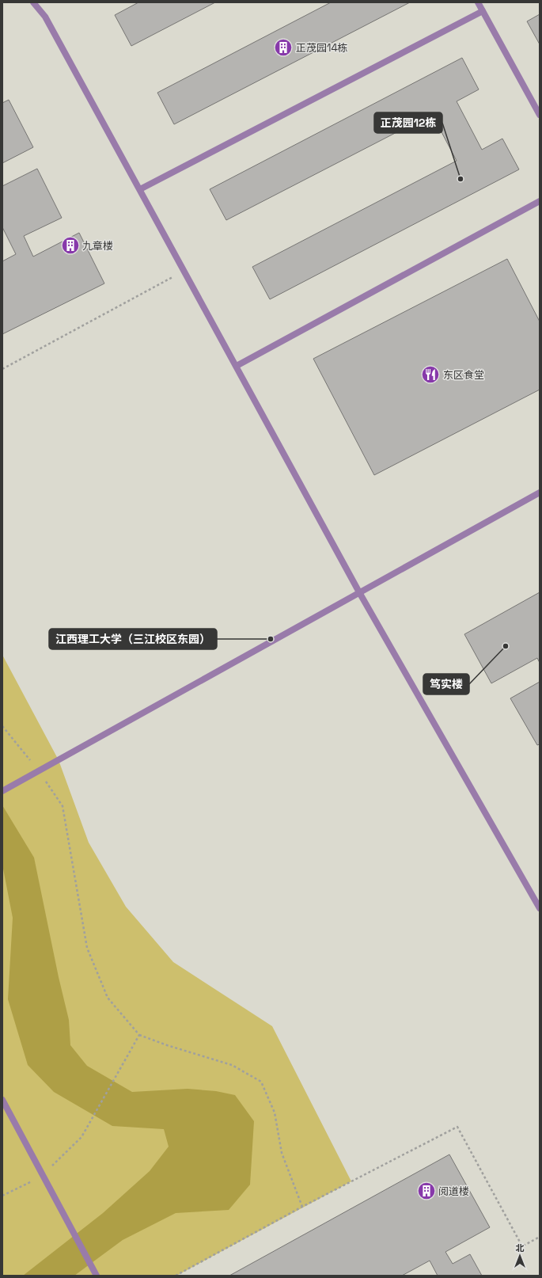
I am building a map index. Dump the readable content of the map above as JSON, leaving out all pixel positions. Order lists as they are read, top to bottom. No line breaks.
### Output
{"places":{"building":["正茂园14栋","九章楼","阅道楼"],"other":["正茂园12栋","江西理工大学（三江校区东园）","笃实楼"],"restaurant":["东区食堂"]},"north":"top"}
